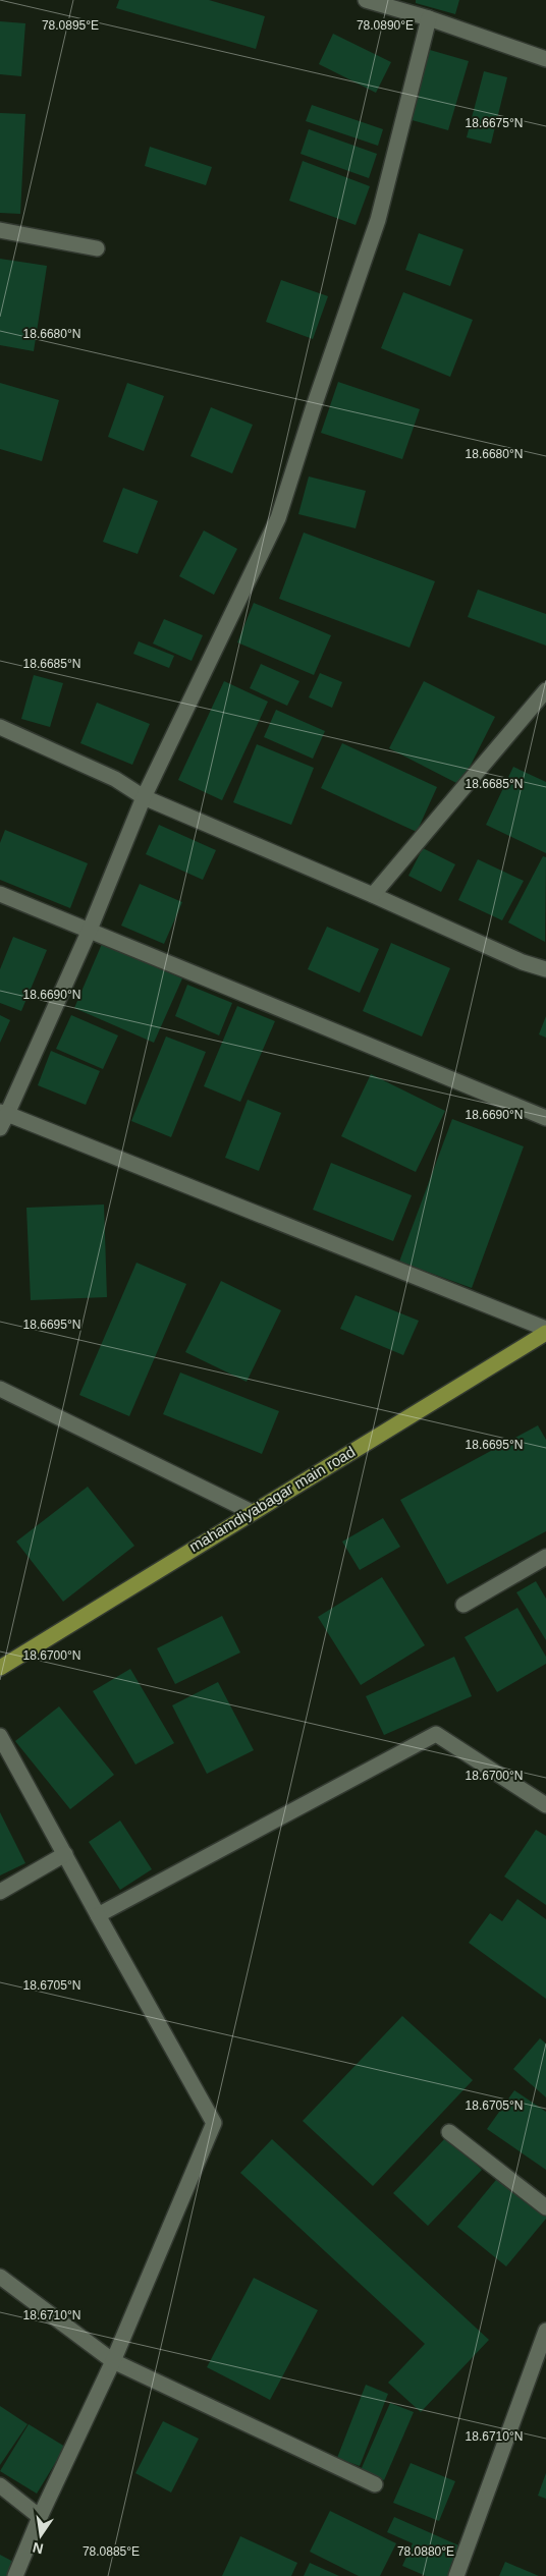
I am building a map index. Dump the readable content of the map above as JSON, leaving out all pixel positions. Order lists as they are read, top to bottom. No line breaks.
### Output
{"streets":{"main road":["mahamdiyabagar main road"]},"north":"bottom","coordinates":["78.0895°E","78.0890°E","18.6675°N","18.6680°N","18.6685°N","18.6690°N","18.6695°N","18.6700°N","18.6705°N","18.6710°N","78.0885°E","78.0880°E"]}
